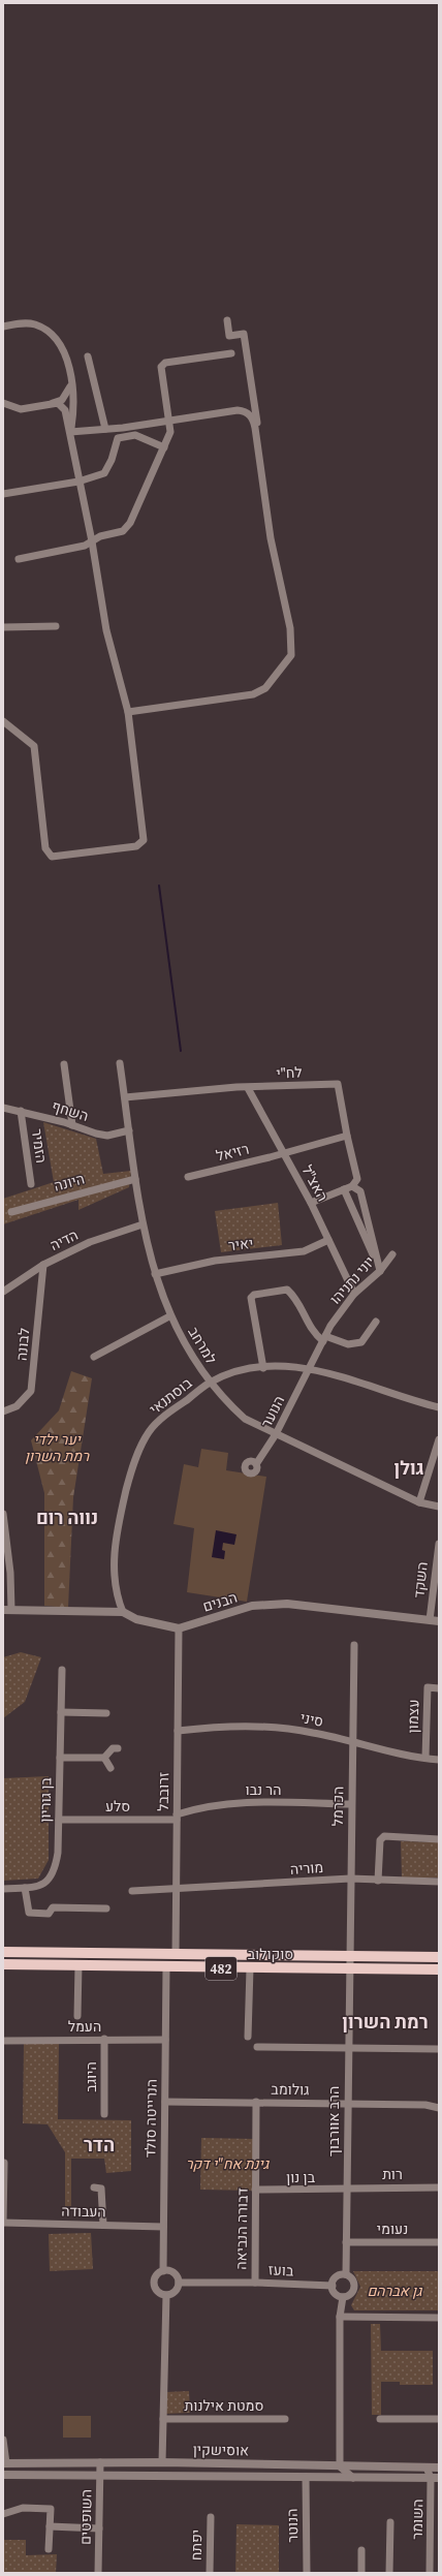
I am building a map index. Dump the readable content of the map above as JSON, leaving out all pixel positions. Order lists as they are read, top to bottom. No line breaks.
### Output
{"streets":{"main road":["סוקולוב","482"],"street":["לח\"י","השחף","הזמיר","רזיאל","היונה","האצ\"ל","הדיה","יאיר","יוני נתניהו","לבונה","למרחב","בוסתנאי","הנוער","השקד","הבנים","עצמון","סיני","הר נבו","זרובבל","בן גוריון","סלע","הכרמל","מוריה","העמל","היוגב","גולומב","הנרייטה סולד","הרב אוורבוך","רות","בן נון","העבודה","דבורה הנביאה","נעומי","בועז","סמטת אילנות","אוסישקין","השופטים","השומר","הנוטר","יפתח"]},"crossings":[["לח\"י","האצ\"ל"],["לח\"י","למרחב"],["השחף","הזמיר"],["השחף","למרחב"],["רזיאל","האצ\"ל"],["היונה","למרחב"],["האצ\"ל","יאיר"],["האצ\"ל","יוני נתניהו"],["הדיה","לבונה"],["הדיה","למרחב"],["יאיר","למרחב"],["יוני נתניהו","בוסתנאי"],["יוני נתניהו","הנוער"],["למרחב","בוסתנאי"],["למרחב","הנוער"],["בוסתנאי","הנוער"],["בוסתנאי","הבנים"],["השקד","הבנים"],["הבנים","זרובבל"],["עצמון","סיני"],["סיני","זרובבל"],["סיני","הכרמל"],["הר נבו","זרובבל"],["הר נבו","סלע"],["הר נבו","הכרמל"],["זרובבל","סלע"],["זרובבל","מוריה"],["זרובבל","סוקולוב"],["בן גוריון","סלע"],["הכרמל","מוריה"],["הכרמל","סוקולוב"],["הכרמל","הרב אוורבוך"],["סוקולוב","הנרייטה סולד"],["סוקולוב","הרב אוורבוך"],["העמל","היוגב"],["העמל","הנרייטה סולד"],["גולומב","הנרייטה סולד"],["גולומב","הרב אוורבוך"],["גולומב","דבורה הנביאה"],["הנרייטה סולד","העבודה"],["הנרייטה סולד","בועז"],["הרב אוורבוך","רות"],["הרב אוורבוך","בן נון"],["הרב אוורבוך","נעומי"],["הרב אוורבוך","בועז"],["רות","בן נון"],["בן נון","דבורה הנביאה"],["דבורה הנביאה","בועז"],["אוסישקין","השופטים"],["אוסישקין","השומר"],["אוסישקין","הנוטר"]],"districts":["גולן","נווה רום","רמת השרון","הדר"],"parks":["יער ילדי רמת השרון","גינת אח\"י דקר","גן אברהם"]}
